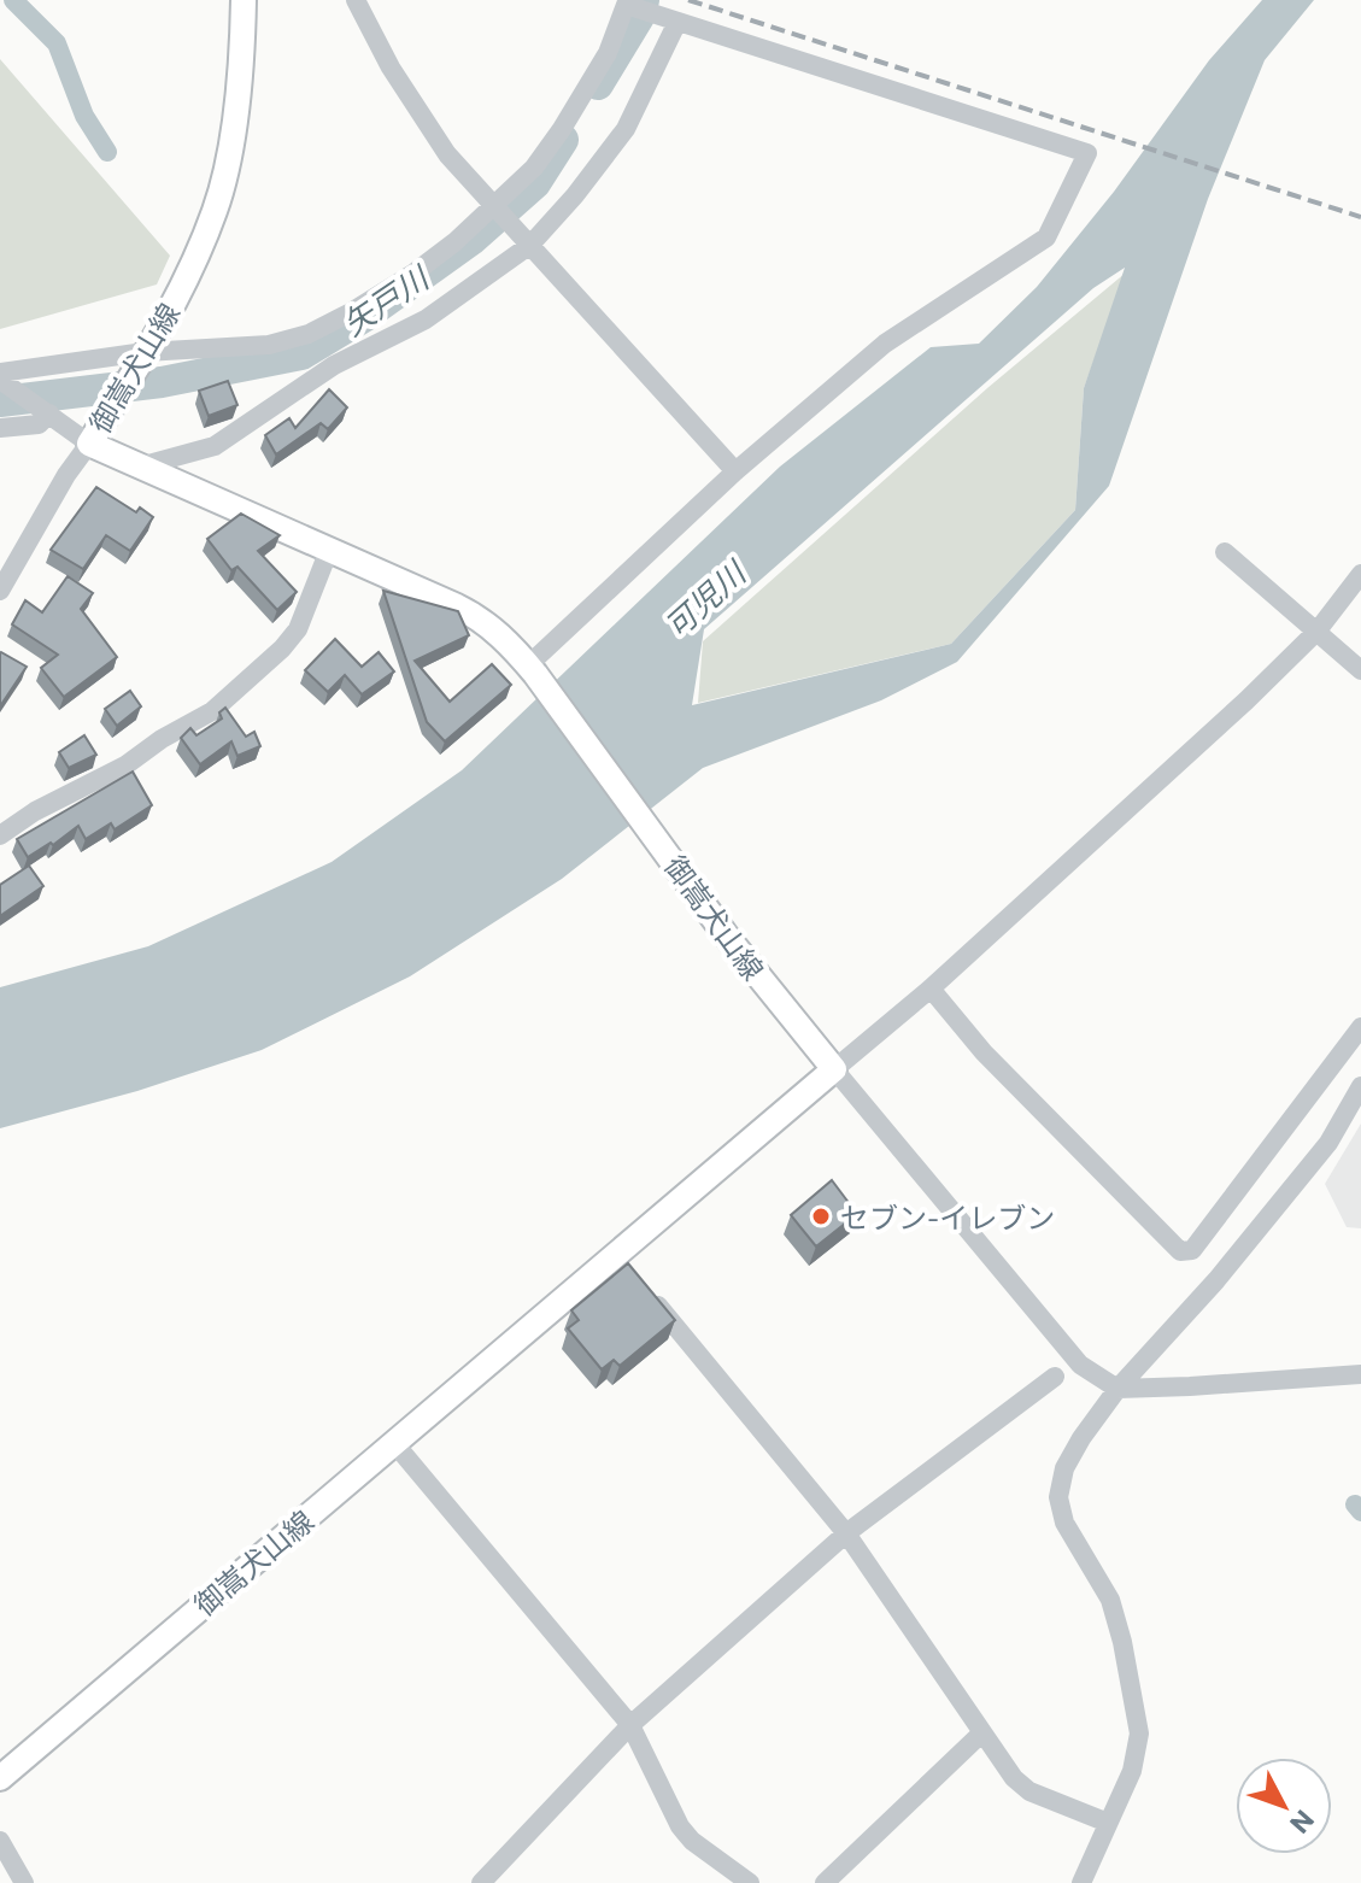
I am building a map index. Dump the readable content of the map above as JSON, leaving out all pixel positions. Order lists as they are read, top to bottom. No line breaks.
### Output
{"streets":{"main road":["御嵩犬山線"]},"water":["矢戸川","可児川"],"places":["セブン-イレブン"],"north":"bottom right"}
